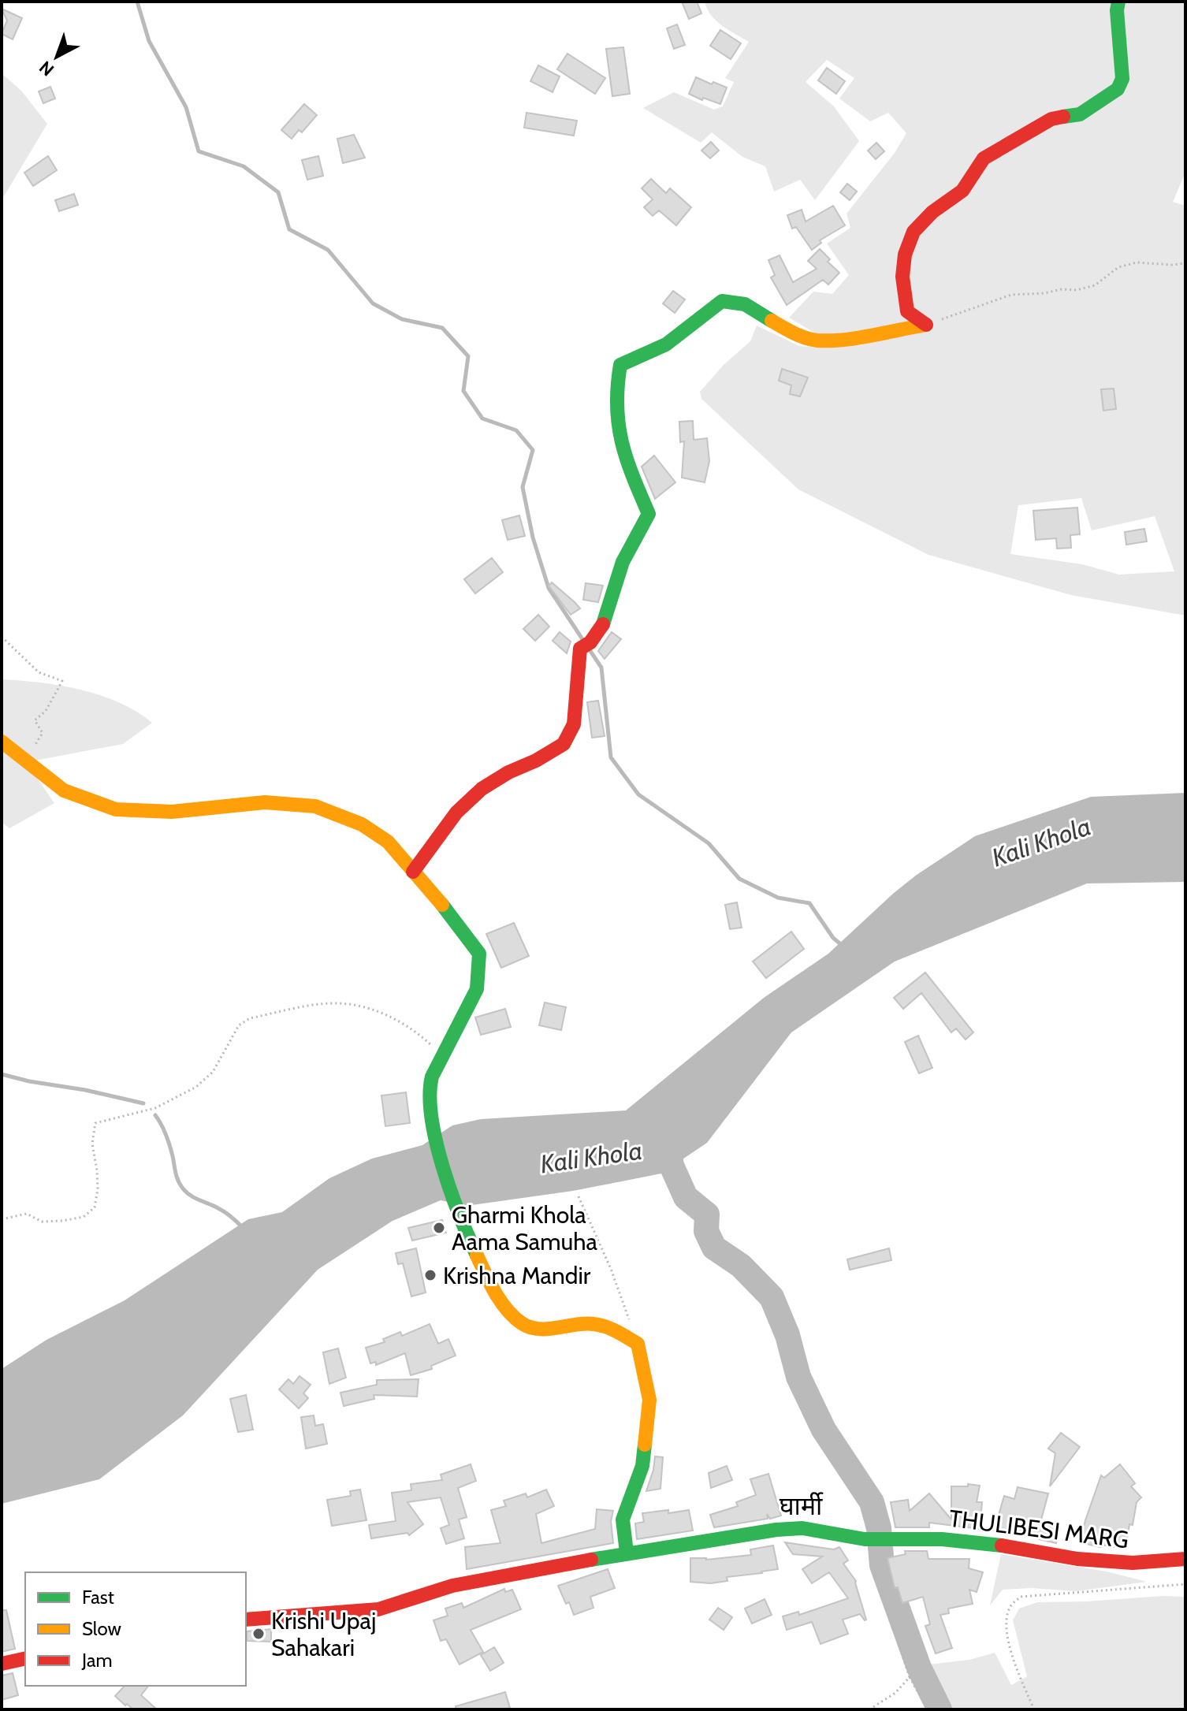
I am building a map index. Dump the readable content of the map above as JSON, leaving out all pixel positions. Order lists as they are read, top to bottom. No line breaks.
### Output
{"streets":{"street":["THULIBESI MARG"]},"districts":["घार्मी"],"water":["Kali Khola"],"places":["Gharmi Khola Aama Samuha","Krishna Mandir","Krishi Upaj Sahakari"],"legend":["Fast","Slow","Jam"],"north":"bottom left"}
